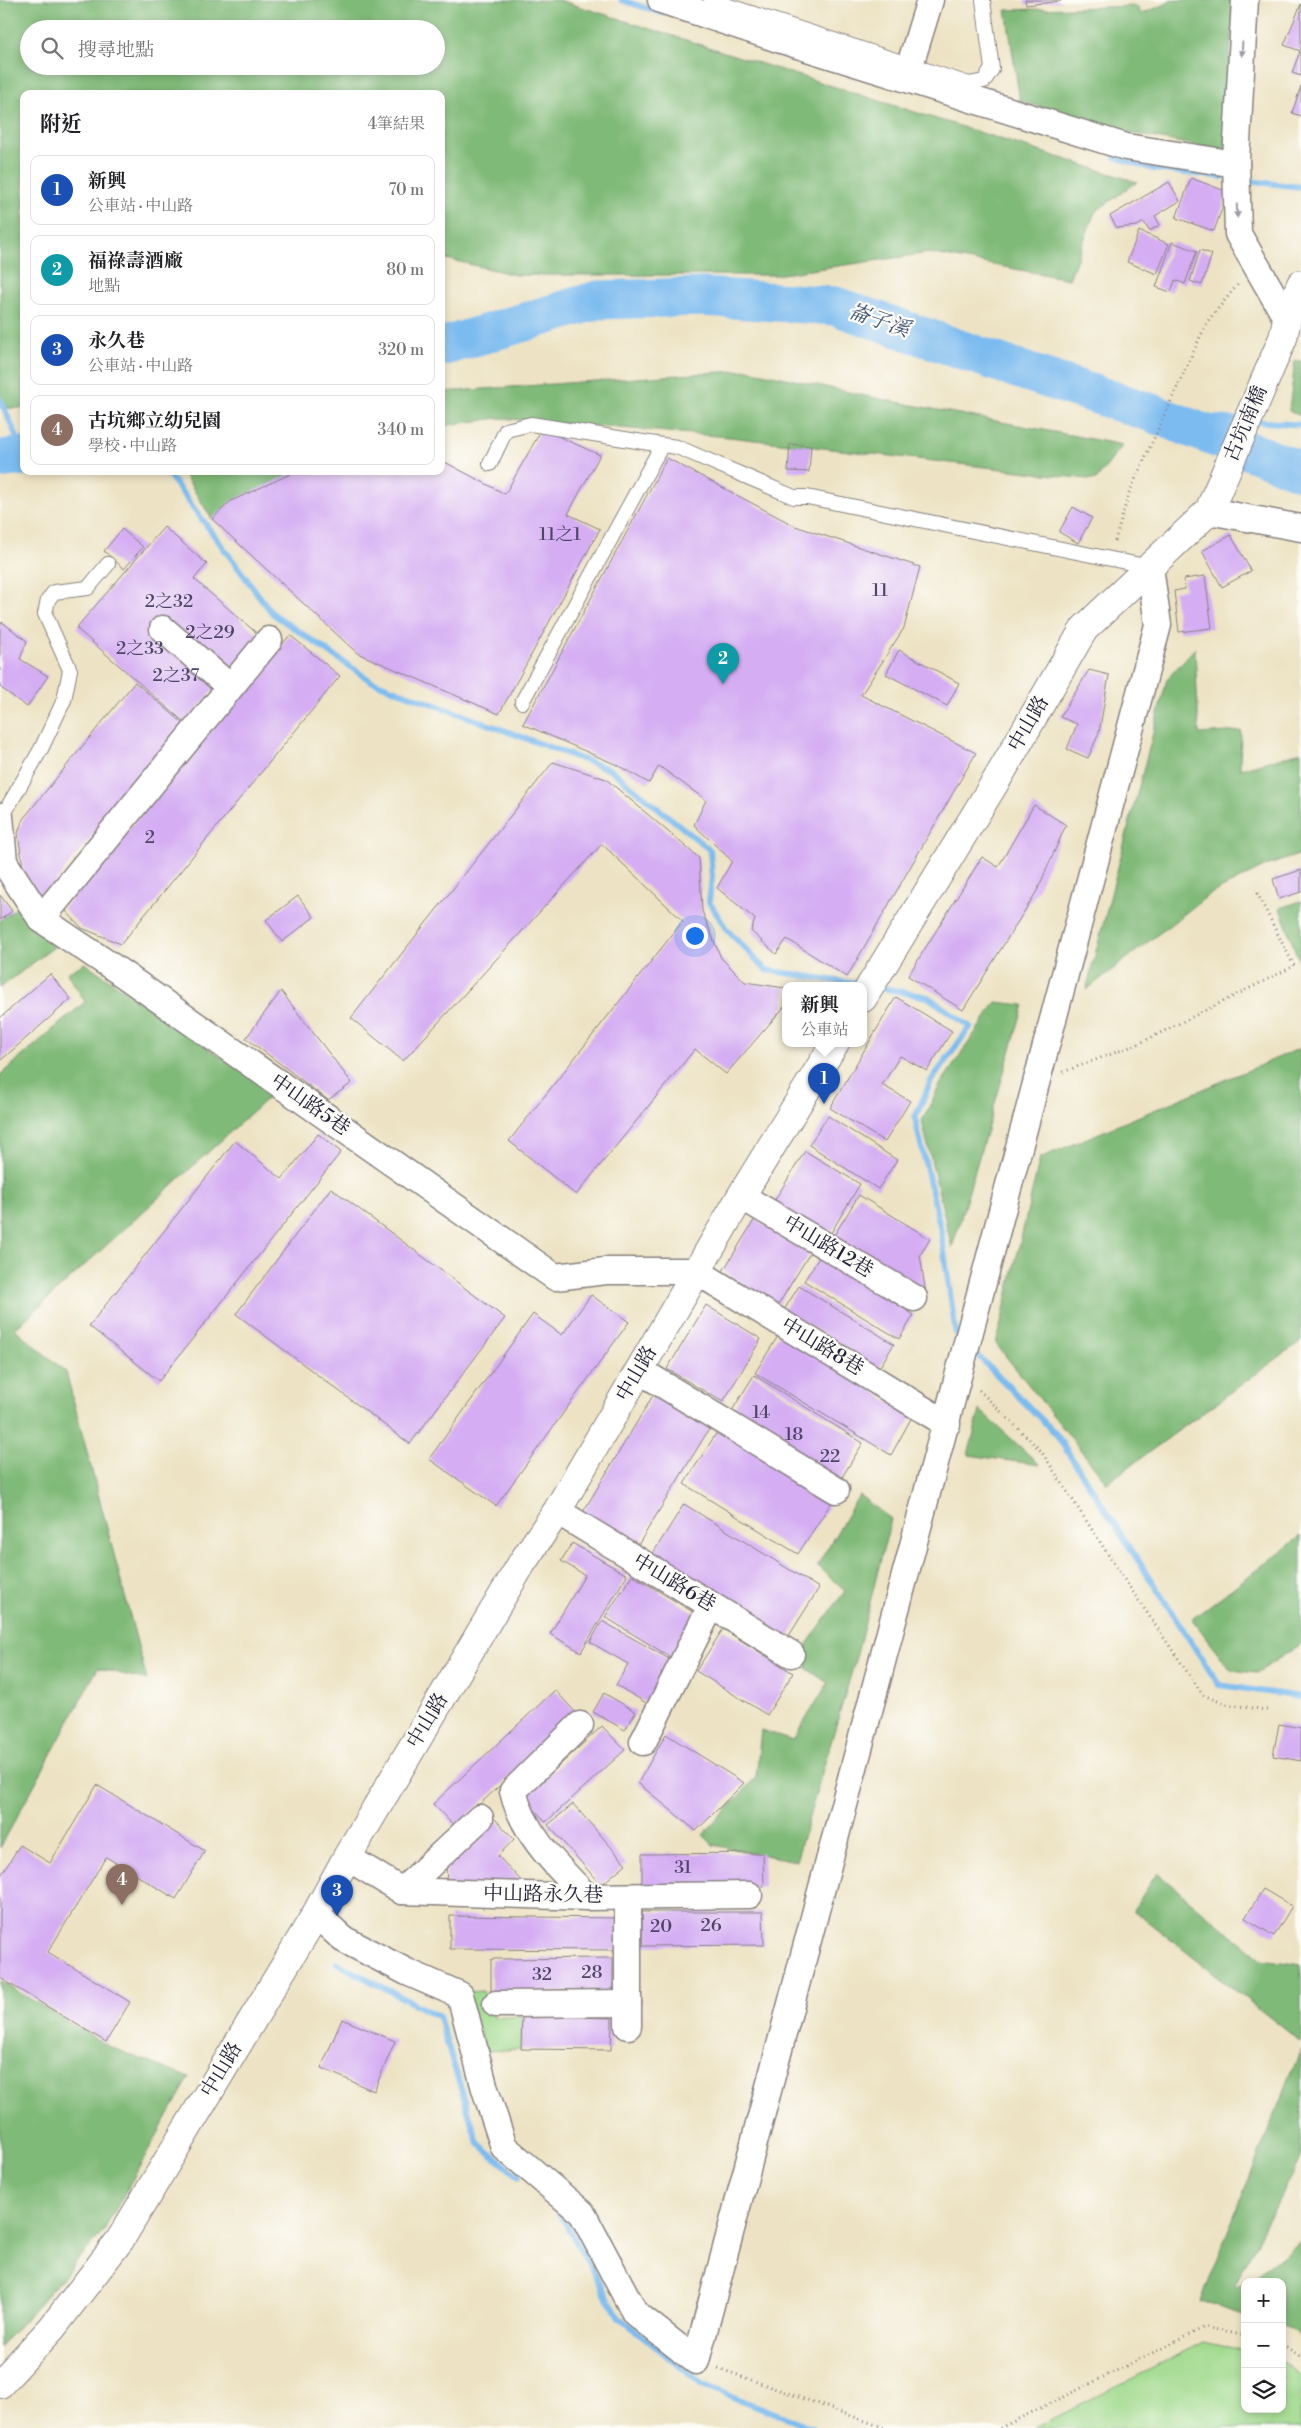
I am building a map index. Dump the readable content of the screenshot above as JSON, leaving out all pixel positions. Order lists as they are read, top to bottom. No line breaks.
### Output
{"streets":{"main road":["古坑南橋","中山路"],"street":["中山路5巷","中山路12巷","中山路8巷","中山路6巷","中山路永久巷"]},"crossings":[["古坑南橋","中山路"],["中山路","中山路5巷"],["中山路","中山路12巷"],["中山路","中山路8巷"],["中山路","中山路6巷"],["中山路","中山路永久巷"],["中山路5巷","中山路8巷"]],"water":["崙子溪"],"house_numbers":["11之1","11","2之32","2之29","2之33","2之37","2","14","18","22","31","26","20","28","32"],"page":{"search":"搜尋地點","heading":["附近","4筆結果"],"list":[{"mark":"1","name":"新興","note":"公車站 · 中山路","value":"70 m"},{"mark":"2","name":"福祿壽酒廠","note":"地點","value":"80 m"},{"mark":"3","name":"永久巷","note":"公車站 · 中山路","value":"320 m"},{"mark":"4","name":"古坑鄉立幼兒園","note":"學校 · 中山路","value":"340 m"}],"pins":["2","1","4","3"],"popup":["新興","公車站"],"map_buttons":["+","−"]}}
